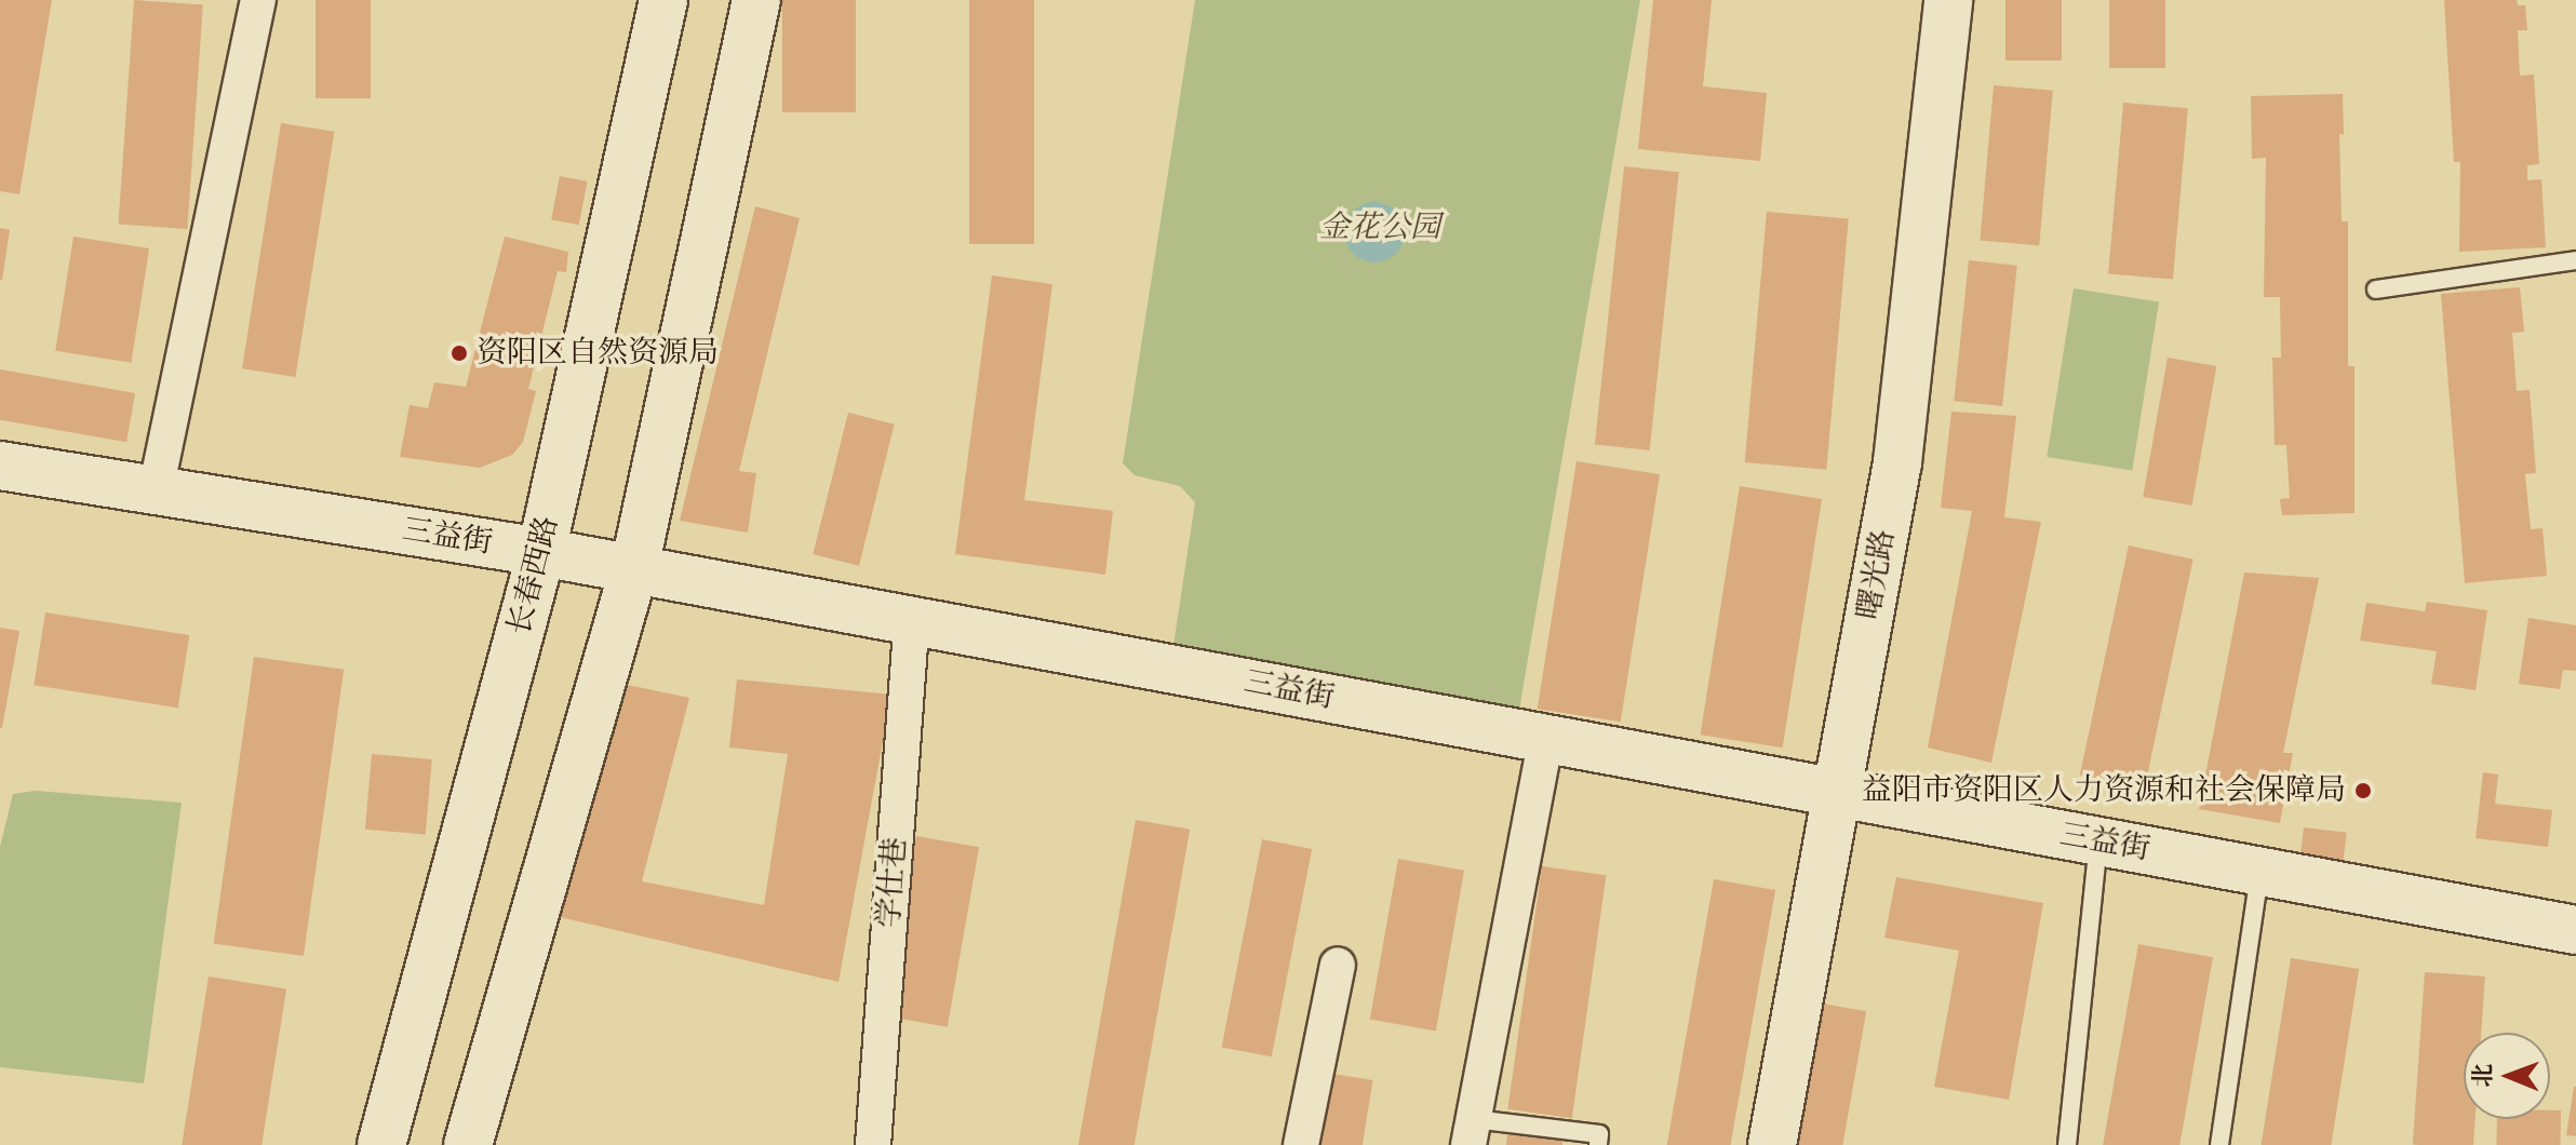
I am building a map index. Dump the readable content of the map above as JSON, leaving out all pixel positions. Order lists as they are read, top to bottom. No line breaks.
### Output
{"streets":{"street":["三益街","曙光路","长春西路","学仕巷"]},"crossings":[["三益街","曙光路"],["三益街","长春西路"],["三益街","学仕巷"]],"parks":["金花公园"],"places":["资阳区自然资源局","益阳市资阳区人力资源和社会保障局"],"north":"left"}
